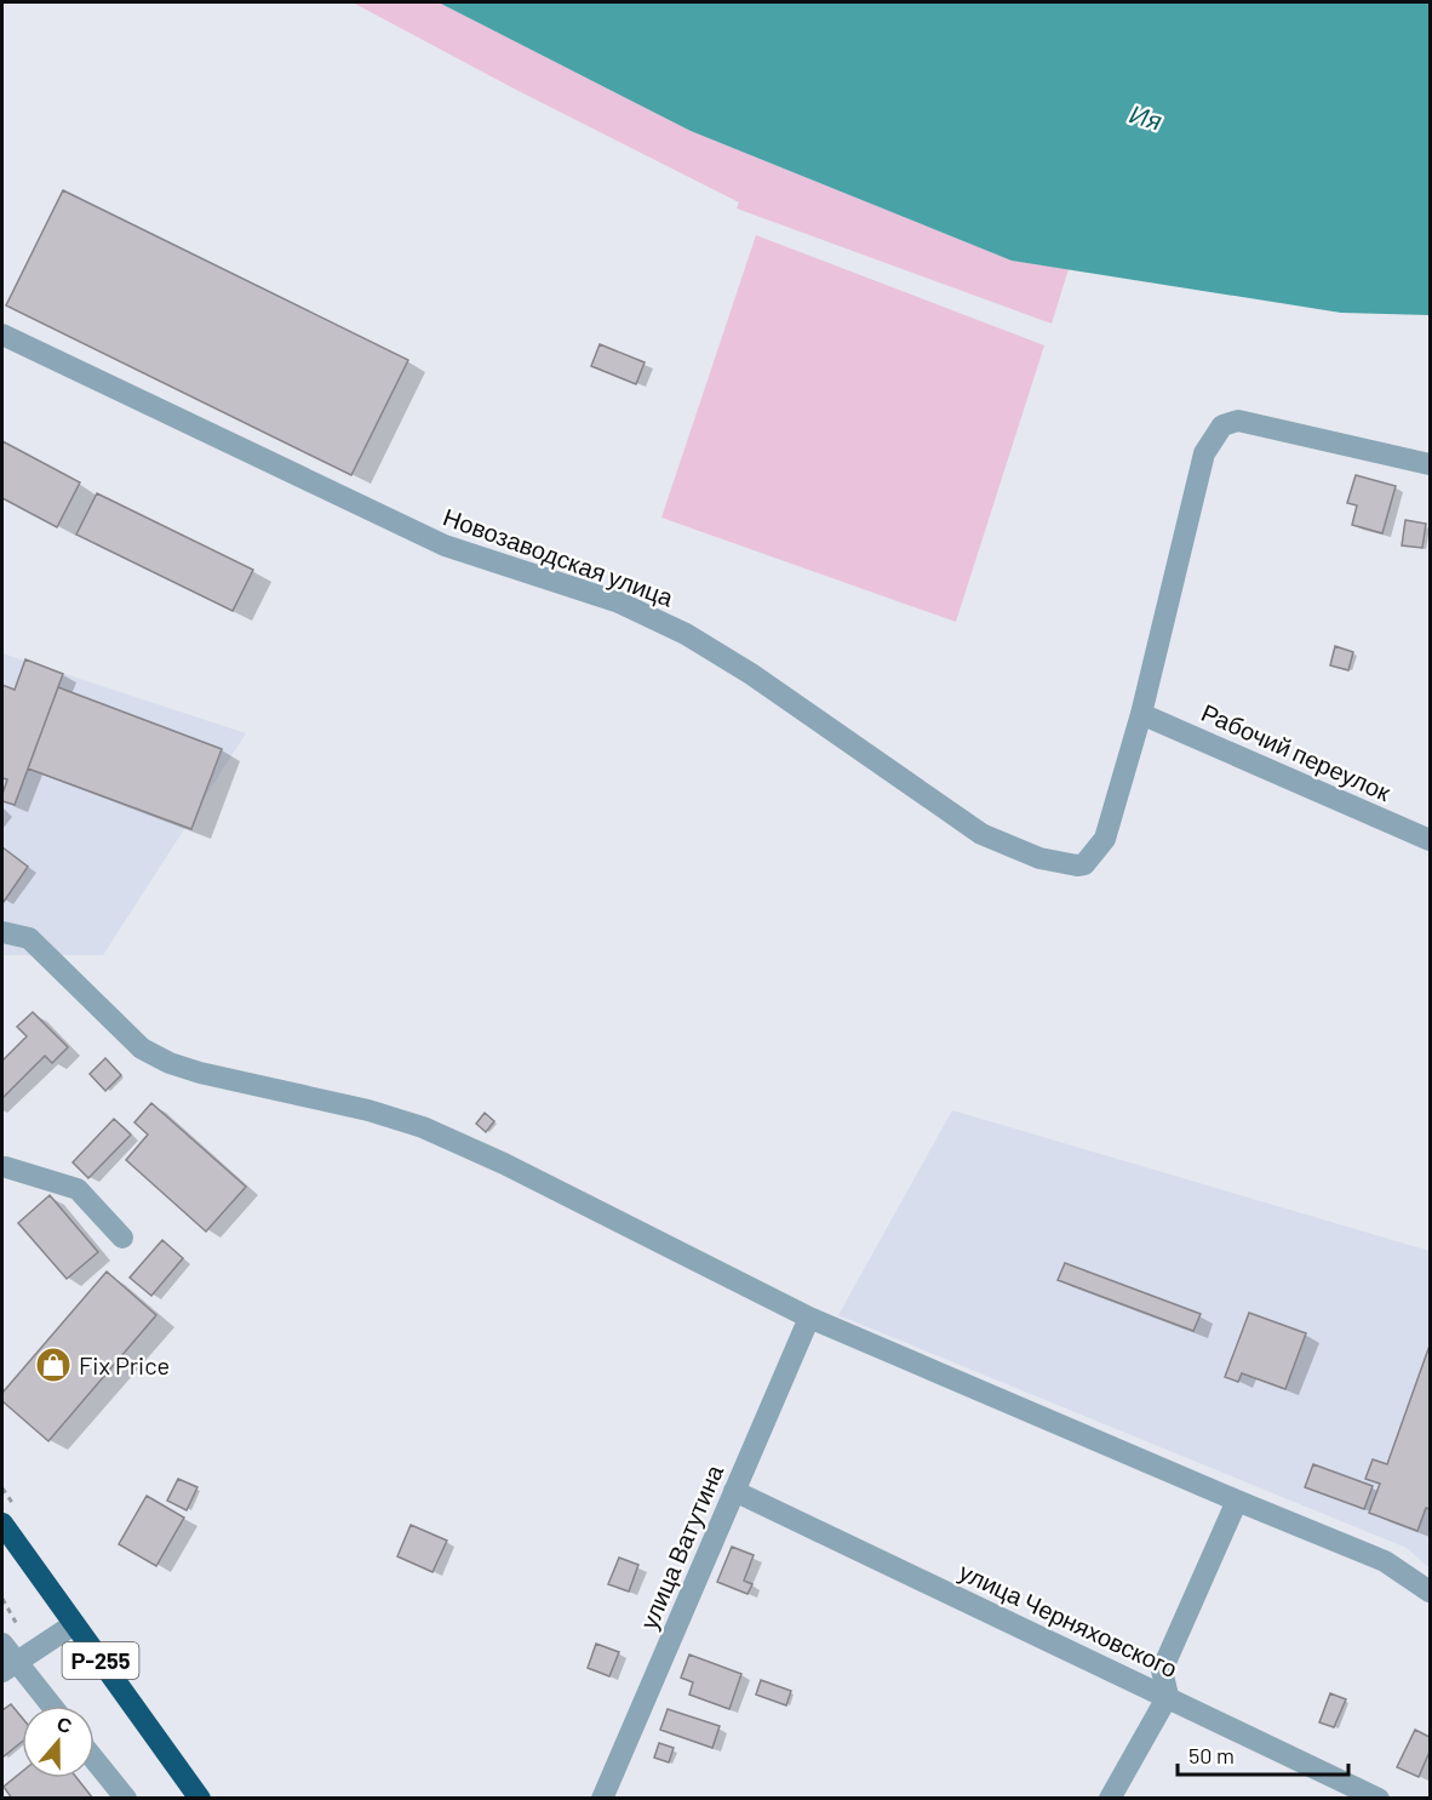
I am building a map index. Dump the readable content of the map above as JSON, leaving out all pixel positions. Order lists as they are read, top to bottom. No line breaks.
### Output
{"streets":{"highway":["Р-255"],"street":["Новозаводская улица","Рабочий переулок","улица Ватутина","улица Черняховского"]},"crossings":[["Новозаводская улица","Рабочий переулок"],["улица Ватутина","улица Черняховского"]],"water":["Ия"],"places":{"shop":["Fix Price"]},"scale_bar":"50 m","north":"top"}
